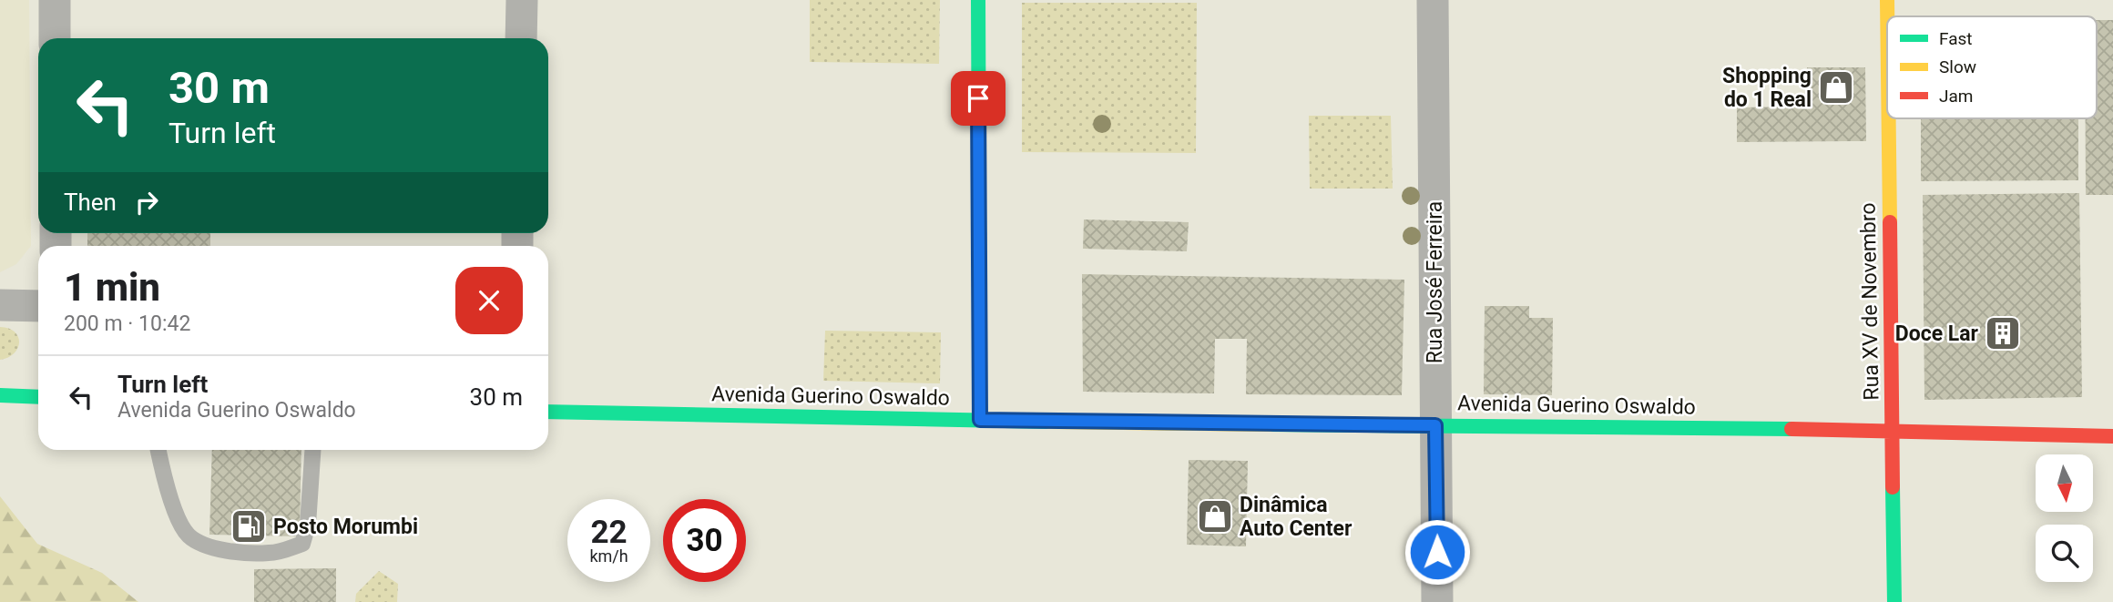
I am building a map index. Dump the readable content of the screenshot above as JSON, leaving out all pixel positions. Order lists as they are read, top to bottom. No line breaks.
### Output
{"streets":{"street":["Rua José Ferreira","Rua XV de Novembro","Avenida Guerino Oswaldo"]},"crossings":[["Rua José Ferreira","Avenida Guerino Oswaldo"],["Rua XV de Novembro","Avenida Guerino Oswaldo"]],"places":{"shop":["Shopping do 1 Real","Dinâmica Auto Center"],"building":["Doce Lar"],"fuel station":["Posto Morumbi"]},"legend":["Fast","Slow","Jam"],"north":"bottom","page":{"turn":["30 m","Turn left"],"then":"Then","heading":["1 min","200 m · 10:42"],"list":[{"name":"Turn left","note":"Avenida Guerino Oswaldo","value":"30 m"}],"speed":"22 km/h","limit":"30"}}
